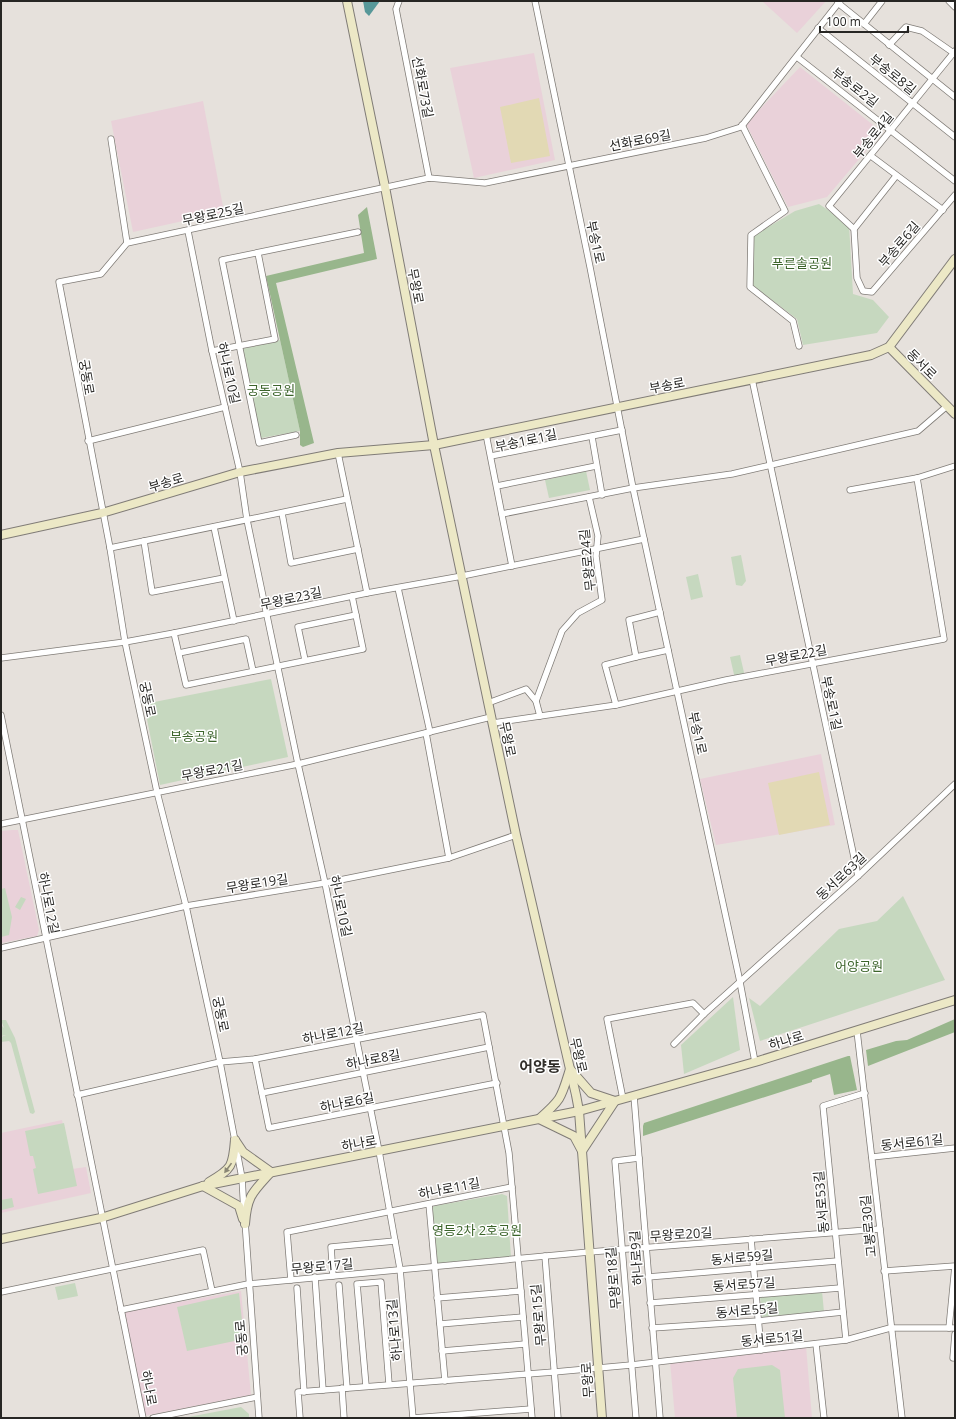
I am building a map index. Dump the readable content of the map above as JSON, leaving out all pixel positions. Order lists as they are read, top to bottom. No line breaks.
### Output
{"streets":{"street":["부송로8길","선화로73길","부송로2길","부송로4길","선화로69길","무왕로25길","부송1로","부송로6길","무왕로","동서로","하나로10길","궁동로","부송로","부송1로1길","무왕로24길","무왕로23길","무왕로22길","부송로1길","무왕로21길","동서로63길","무왕로19길","하나로12길","하나로","하나로8길","하나로6길","동서로61길","하나로11길","동서로53길","고봉로30길","무왕로20길","동서로59길","하나로9길","무왕로17길","무왕로18길","동서로57길","동서로55길","무왕로15길","하나로13길","동서로51길"]},"crossings":[["부송로8길","부송로4길"],["선화로73길","선화로69길"],["부송로2길","부송로4길"],["부송로4길","부송로6길"],["선화로69길","무왕로25길"],["선화로69길","부송1로"],["선화로69길","무왕로"],["무왕로25길","무왕로"],["무왕로25길","하나로10길"],["무왕로25길","궁동로"],["부송1로","부송로"],["부송1로","부송1로1길"],["부송1로","무왕로22길"],["부송1로","동서로63길"],["부송1로","하나로"],["무왕로","부송로"],["무왕로","무왕로23길"],["무왕로","무왕로22길"],["무왕로","무왕로21길"],["무왕로","무왕로19길"],["무왕로","하나로"],["무왕로","무왕로20길"],["무왕로","무왕로17길"],["무왕로","동서로51길"],["동서로","부송로"],["하나로10길","부송로"],["하나로10길","무왕로23길"],["하나로10길","무왕로21길"],["하나로10길","무왕로19길"],["하나로10길","하나로12길"],["하나로10길","하나로"],["하나로10길","하나로8길"],["하나로10길","하나로6길"],["하나로10길","하나로13길"],["궁동로","부송로"],["궁동로","무왕로23길"],["궁동로","무왕로21길"],["궁동로","무왕로19길"],["궁동로","하나로12길"],["궁동로","하나로"],["궁동로","무왕로17길"],["부송로","부송로1길"],["무왕로22길","부송로1길"],["무왕로22길","무왕로21길"],["부송로1길","동서로63길"],["무왕로21길","하나로12길"],["무왕로19길","하나로12길"],["하나로12길","하나로"],["하나로12길","하나로8길"],["하나로12길","하나로6길"],["하나로","고봉로30길"],["하나로","하나로9길"],["하나로","무왕로17길"],["하나로","하나로13길"],["하나로8길","하나로6길"],["동서로61길","고봉로30길"],["하나로11길","하나로13길"],["동서로53길","고봉로30길"],["동서로53길","무왕로20길"],["동서로53길","동서로59길"],["동서로53길","동서로57길"],["동서로53길","동서로55길"],["동서로53길","동서로51길"],["고봉로30길","무왕로20길"],["고봉로30길","동서로51길"],["무왕로20길","하나로9길"],["무왕로20길","무왕로17길"],["무왕로20길","무왕로18길"],["동서로59길","하나로9길"],["하나로9길","무왕로18길"],["하나로9길","동서로57길"],["하나로9길","동서로55길"],["하나로9길","동서로51길"],["무왕로17길","무왕로15길"],["무왕로17길","하나로13길"],["무왕로18길","동서로51길"]],"districts":["어양동"],"parks":["푸른솔공원","궁동공원","부송공원","어양공원","영등2차 2호공원"],"scale_bar":"100 m"}
